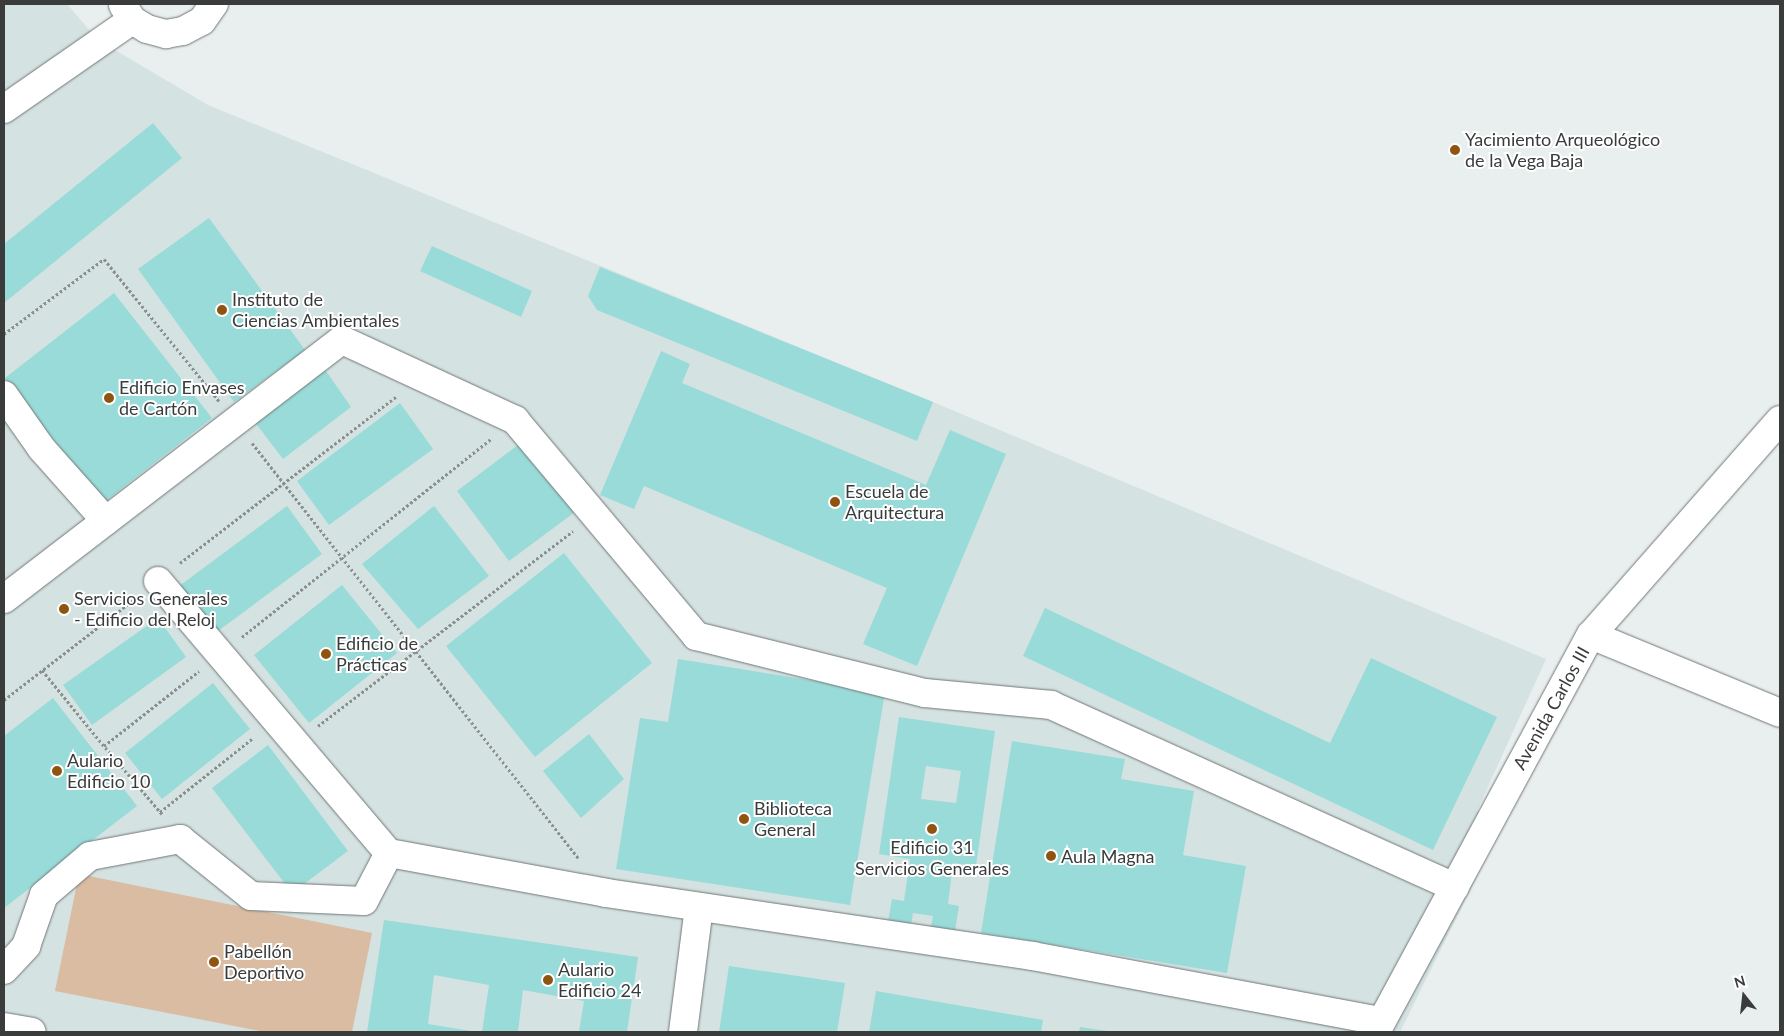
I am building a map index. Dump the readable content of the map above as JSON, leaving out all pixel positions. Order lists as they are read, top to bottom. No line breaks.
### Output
{"streets":{"street":["Avenida Carlos III"]},"places":["Yacimiento Arqueológico de la Vega Baja","Instituto de Ciencias Ambientales","Edificio Envases de Cartón","Escuela de Arquitectura","Servicios Generales - Edificio del Reloj","Edificio de Prácticas","Aulario Edificio 10","Biblioteca General","Edificio 31 Servicios Generales","Aula Magna","Pabellón Deportivo","Aulario Edificio 24"],"north":"top"}
